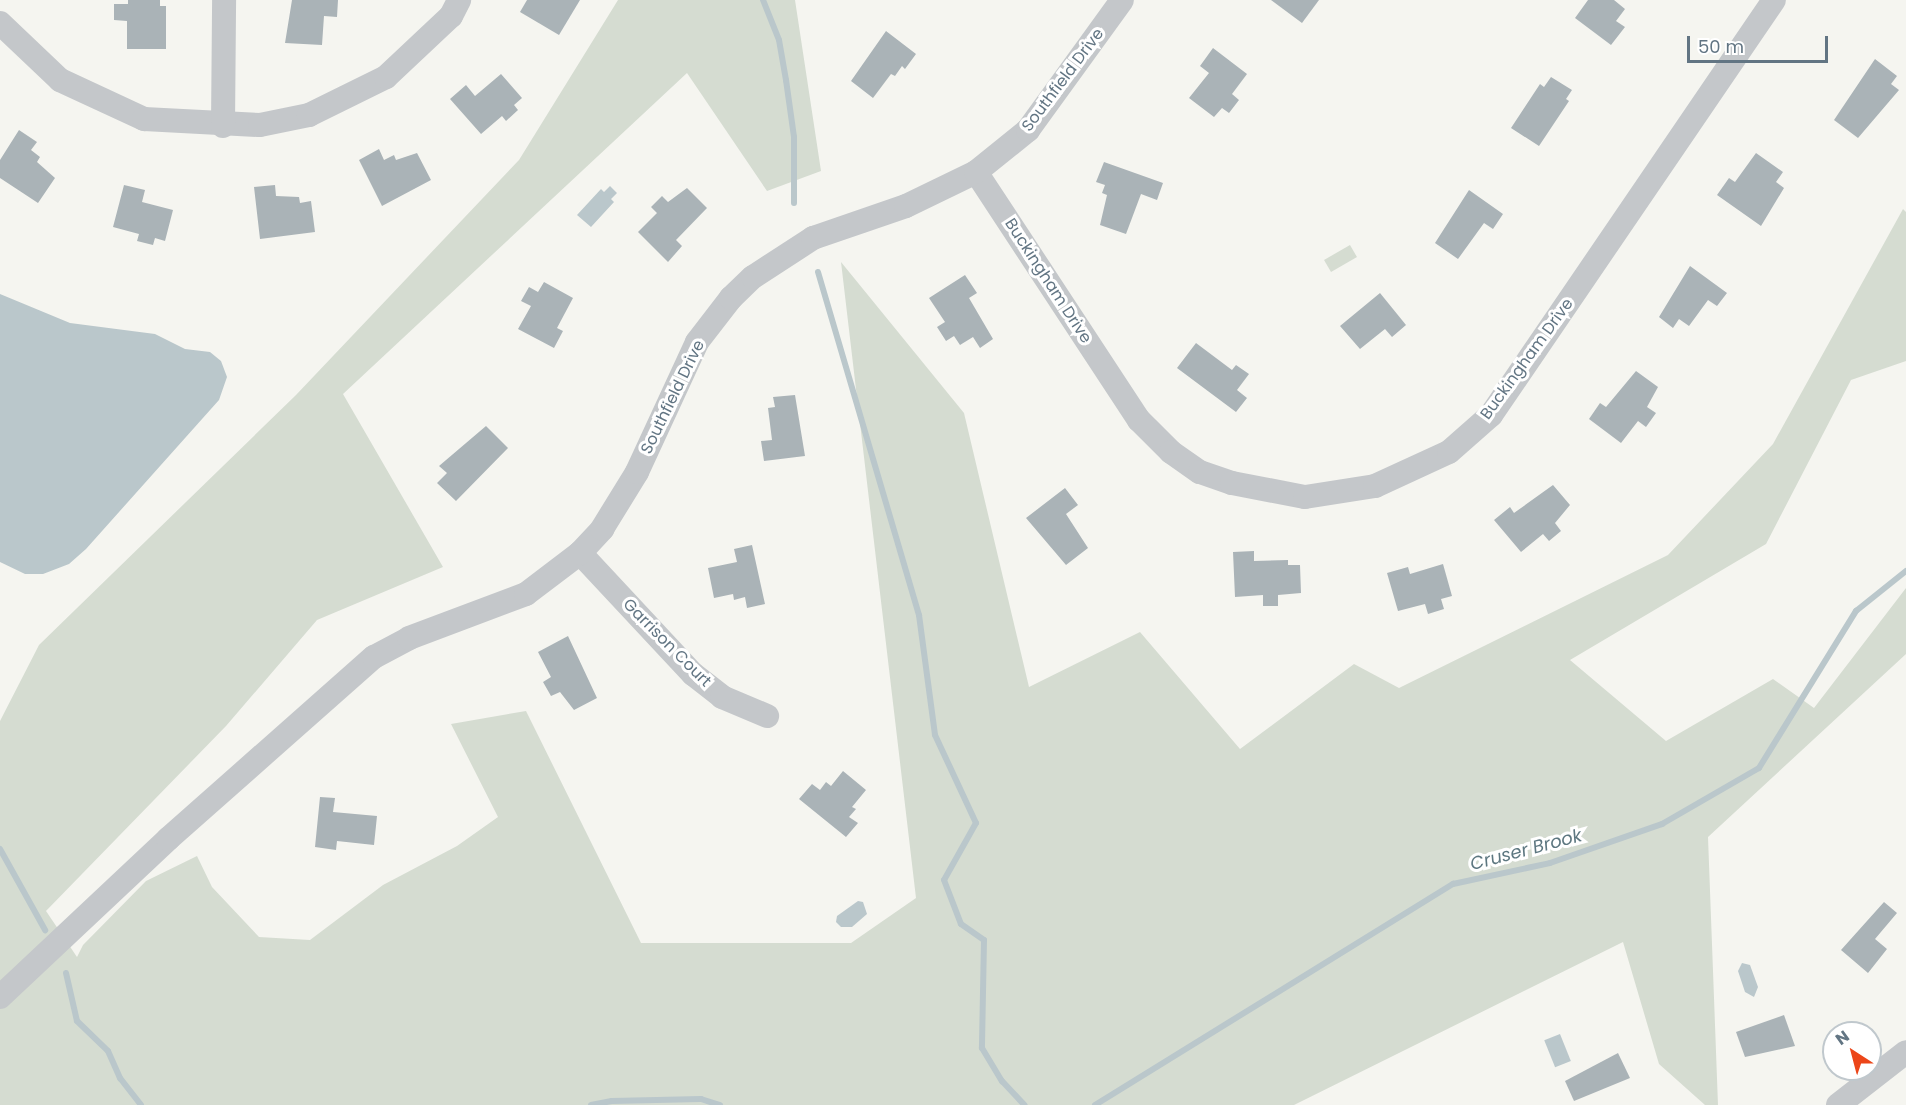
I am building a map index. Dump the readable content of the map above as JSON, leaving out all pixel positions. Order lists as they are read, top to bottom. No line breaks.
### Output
{"streets":{"street":["Southfield Drive","Buckingham Drive","Garrison Court"]},"crossings":[["Southfield Drive","Buckingham Drive"],["Southfield Drive","Garrison Court"]],"water":["Cruser Brook"],"scale_bar":"50 m","north":"top left"}
